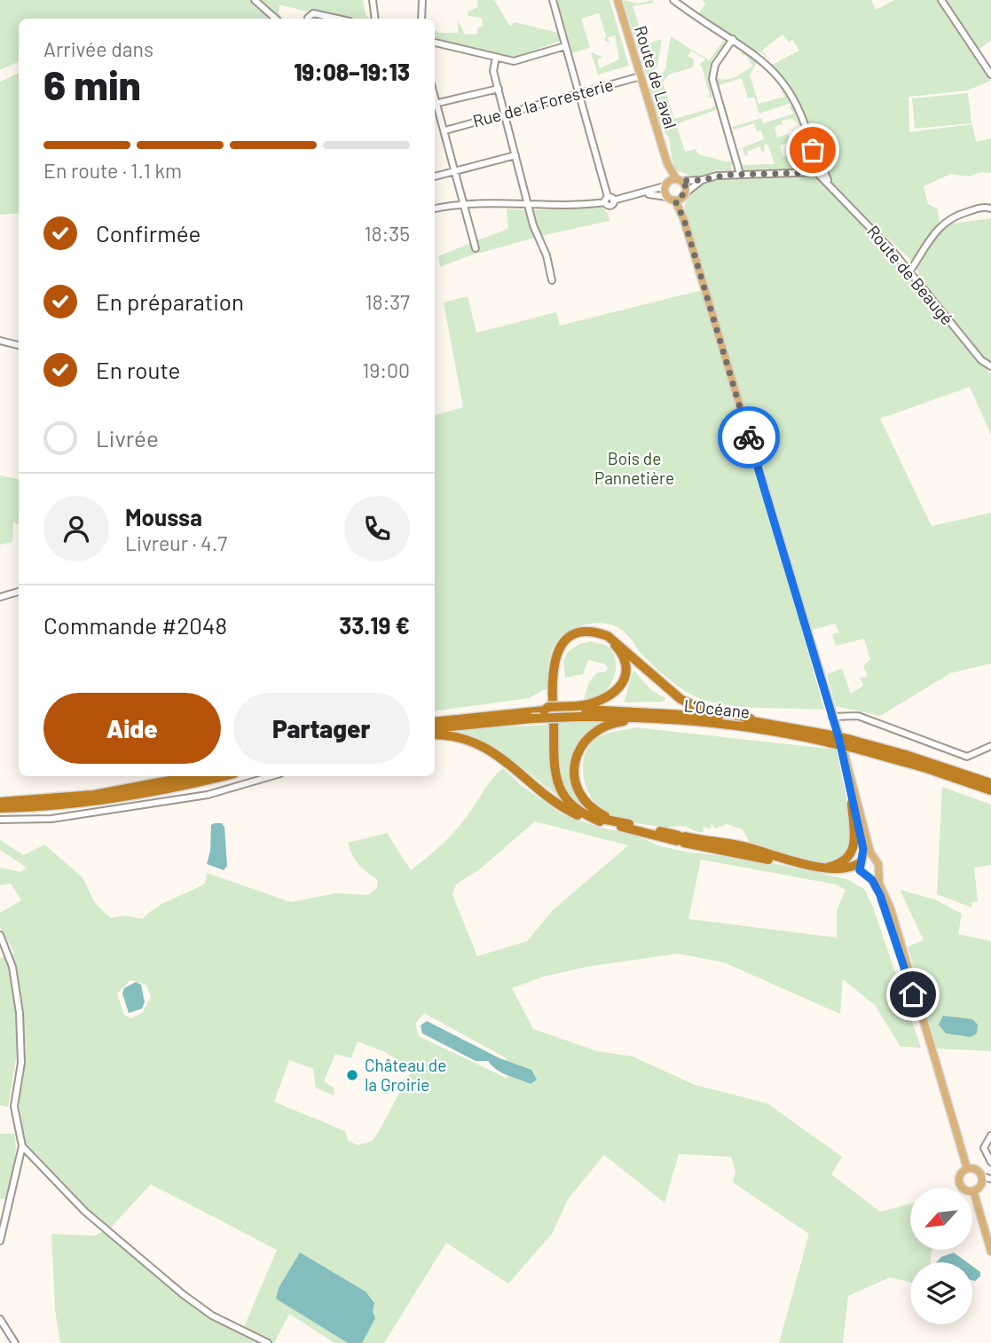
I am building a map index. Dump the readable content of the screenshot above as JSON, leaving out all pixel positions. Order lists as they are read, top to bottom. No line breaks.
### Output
{"streets":{"highway":["L’Océane"],"main road":["Route de Laval"],"street":["Rue de la Foresterie","Route de Beaugé"]},"crossings":[["Route de Laval","Rue de la Foresterie"]],"parks":["Bois de Pannetière"],"places":["Château de la Groirie"],"north":"bottom left","page":{"heading":["6 min","Arrivée dans","19:08–19:13"],"panel":["Moussa","Livreur · 4.7","Commande #2048","33.19 €"],"bar":"En route · 1.1 km","list":[["Confirmée","18:35"],["En préparation","18:37"],["En route","19:00"],"Livrée"],"buttons":["Aide","Partager"]}}
